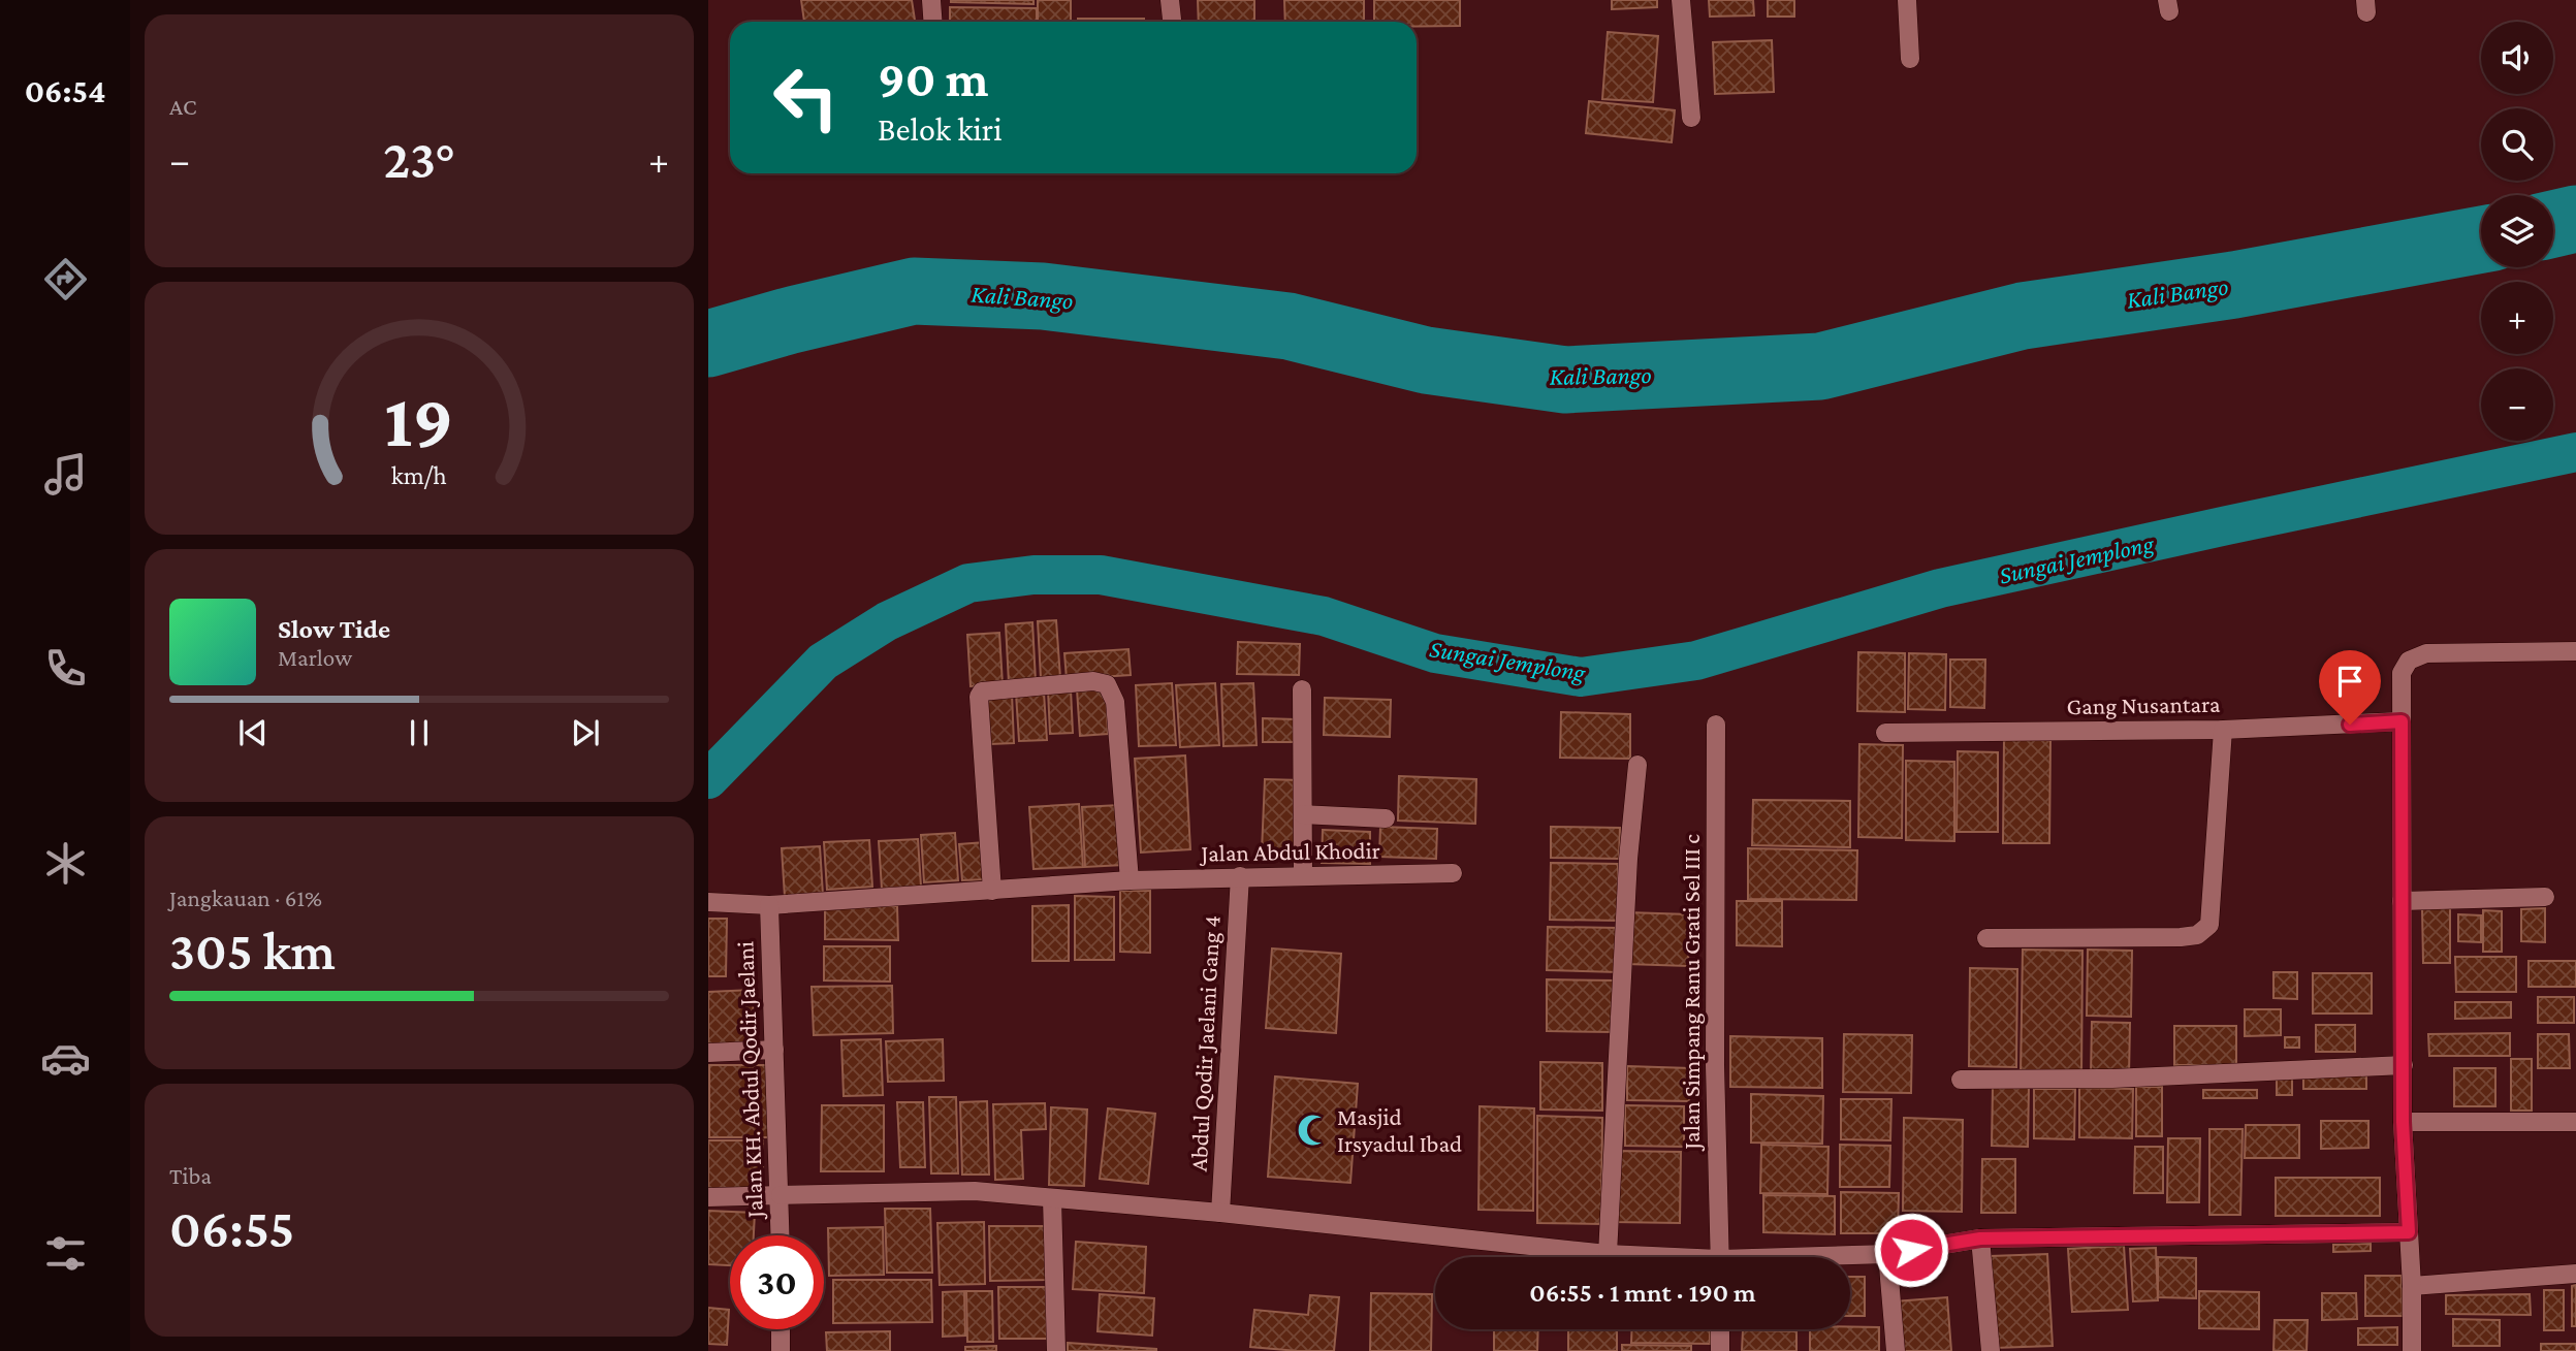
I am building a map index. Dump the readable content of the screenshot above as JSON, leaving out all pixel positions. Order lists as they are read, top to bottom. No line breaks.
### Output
{"streets":{"street":["Gang Nusantara","Jalan Abdul Khodir","Jalan Simpang Ranu Grati Sel III c","Abdul Qodir Jaelani Gang 4","Jalan KH. Abdul Qodir Jaelani"]},"crossings":[["Jalan Abdul Khodir","Abdul Qodir Jaelani Gang 4"],["Jalan Abdul Khodir","Jalan KH. Abdul Qodir Jaelani"]],"water":["Kali Bango","Sungai Jemplong"],"places":{"mosque":["Masjid Irsyadul Ibad"]},"page":{"tabs":"06:54","tile":["AC",["Jangkauan · 61%","305 km"],["Tiba","06:55"]],"map_buttons":["+","−"],"turn":["90 m","Belok kiri"],"heat":["−","23°","+"],"song":["Slow Tide","Marlow"],"limit":"30","trip":"06:55 · 1 mnt · 190 m","gauge":["19","km/h"]}}
